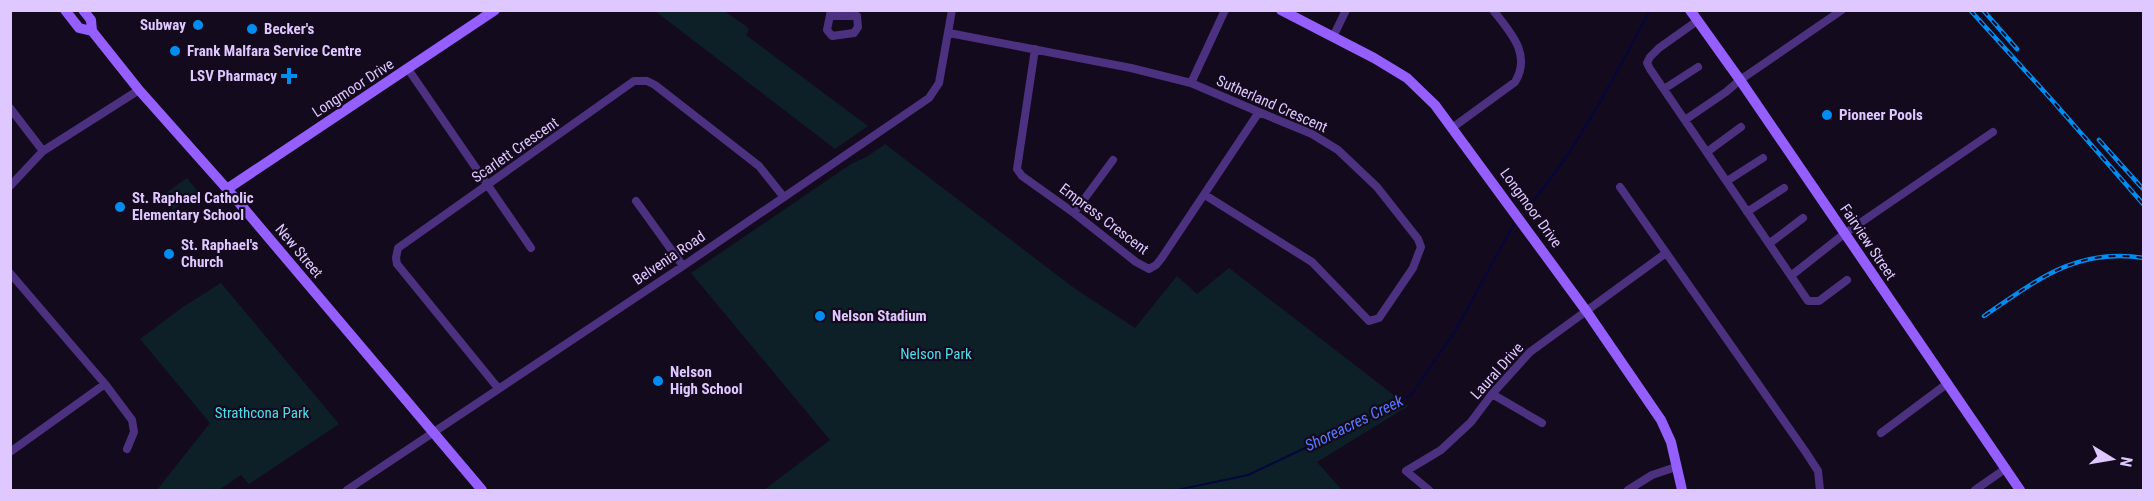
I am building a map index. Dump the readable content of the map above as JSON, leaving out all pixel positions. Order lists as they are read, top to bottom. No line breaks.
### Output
{"streets":{"main road":["Longmoor Drive","Fairview Street","New Street"],"street":["Sutherland Crescent","Scarlett Crescent","Empress Crescent","Belvenia Road","Laural Drive"]},"crossings":[["Longmoor Drive","New Street"],["Longmoor Drive","Laural Drive"],["Sutherland Crescent","Empress Crescent"],["Sutherland Crescent","Belvenia Road"],["Scarlett Crescent","Belvenia Road"],["New Street","Belvenia Road"]],"water":["Shoreacres Creek"],"parks":["Nelson Park","Strathcona Park"],"places":{"other":["Subway","Becker's","Frank Malfara Service Centre","Pioneer Pools","St. Raphael Catholic Elementary School","St. Raphael's Church","Nelson Stadium","Nelson High School"],"health":["LSV Pharmacy"]},"north":"right"}
